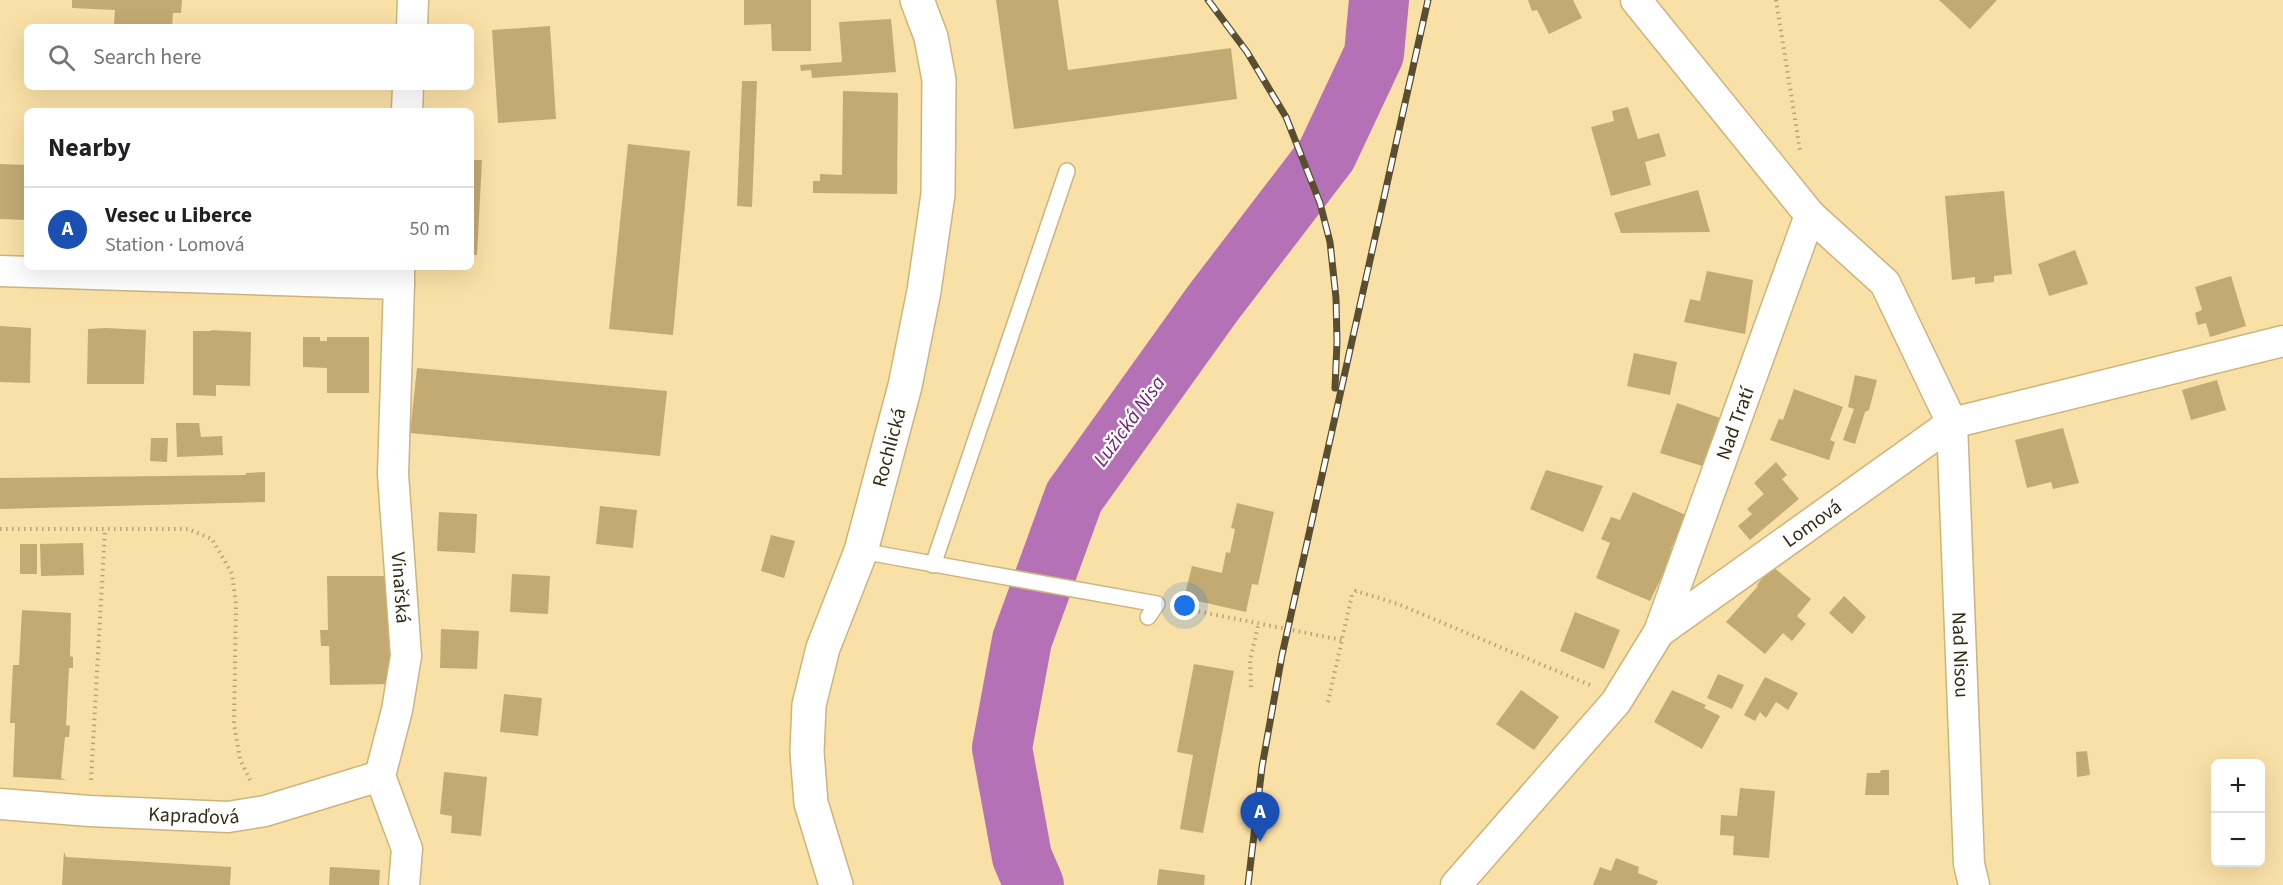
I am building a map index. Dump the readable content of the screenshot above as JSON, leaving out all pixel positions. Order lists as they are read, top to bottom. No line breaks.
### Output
{"streets":{"street":["Nad Tratí","Rochlická","Lomová","Vinařská","Nad Nisou","Kapraďová"]},"crossings":[["Nad Tratí","Lomová"],["Lomová","Nad Nisou"],["Vinařská","Kapraďová"]],"water":["Lužická Nisa"],"page":{"search":"Search here","heading":"Nearby","list":[{"mark":"A","name":"Vesec u Liberce","note":"Station · Lomová","value":"50 m"}],"map_buttons":["+","−"],"pins":"A"}}
